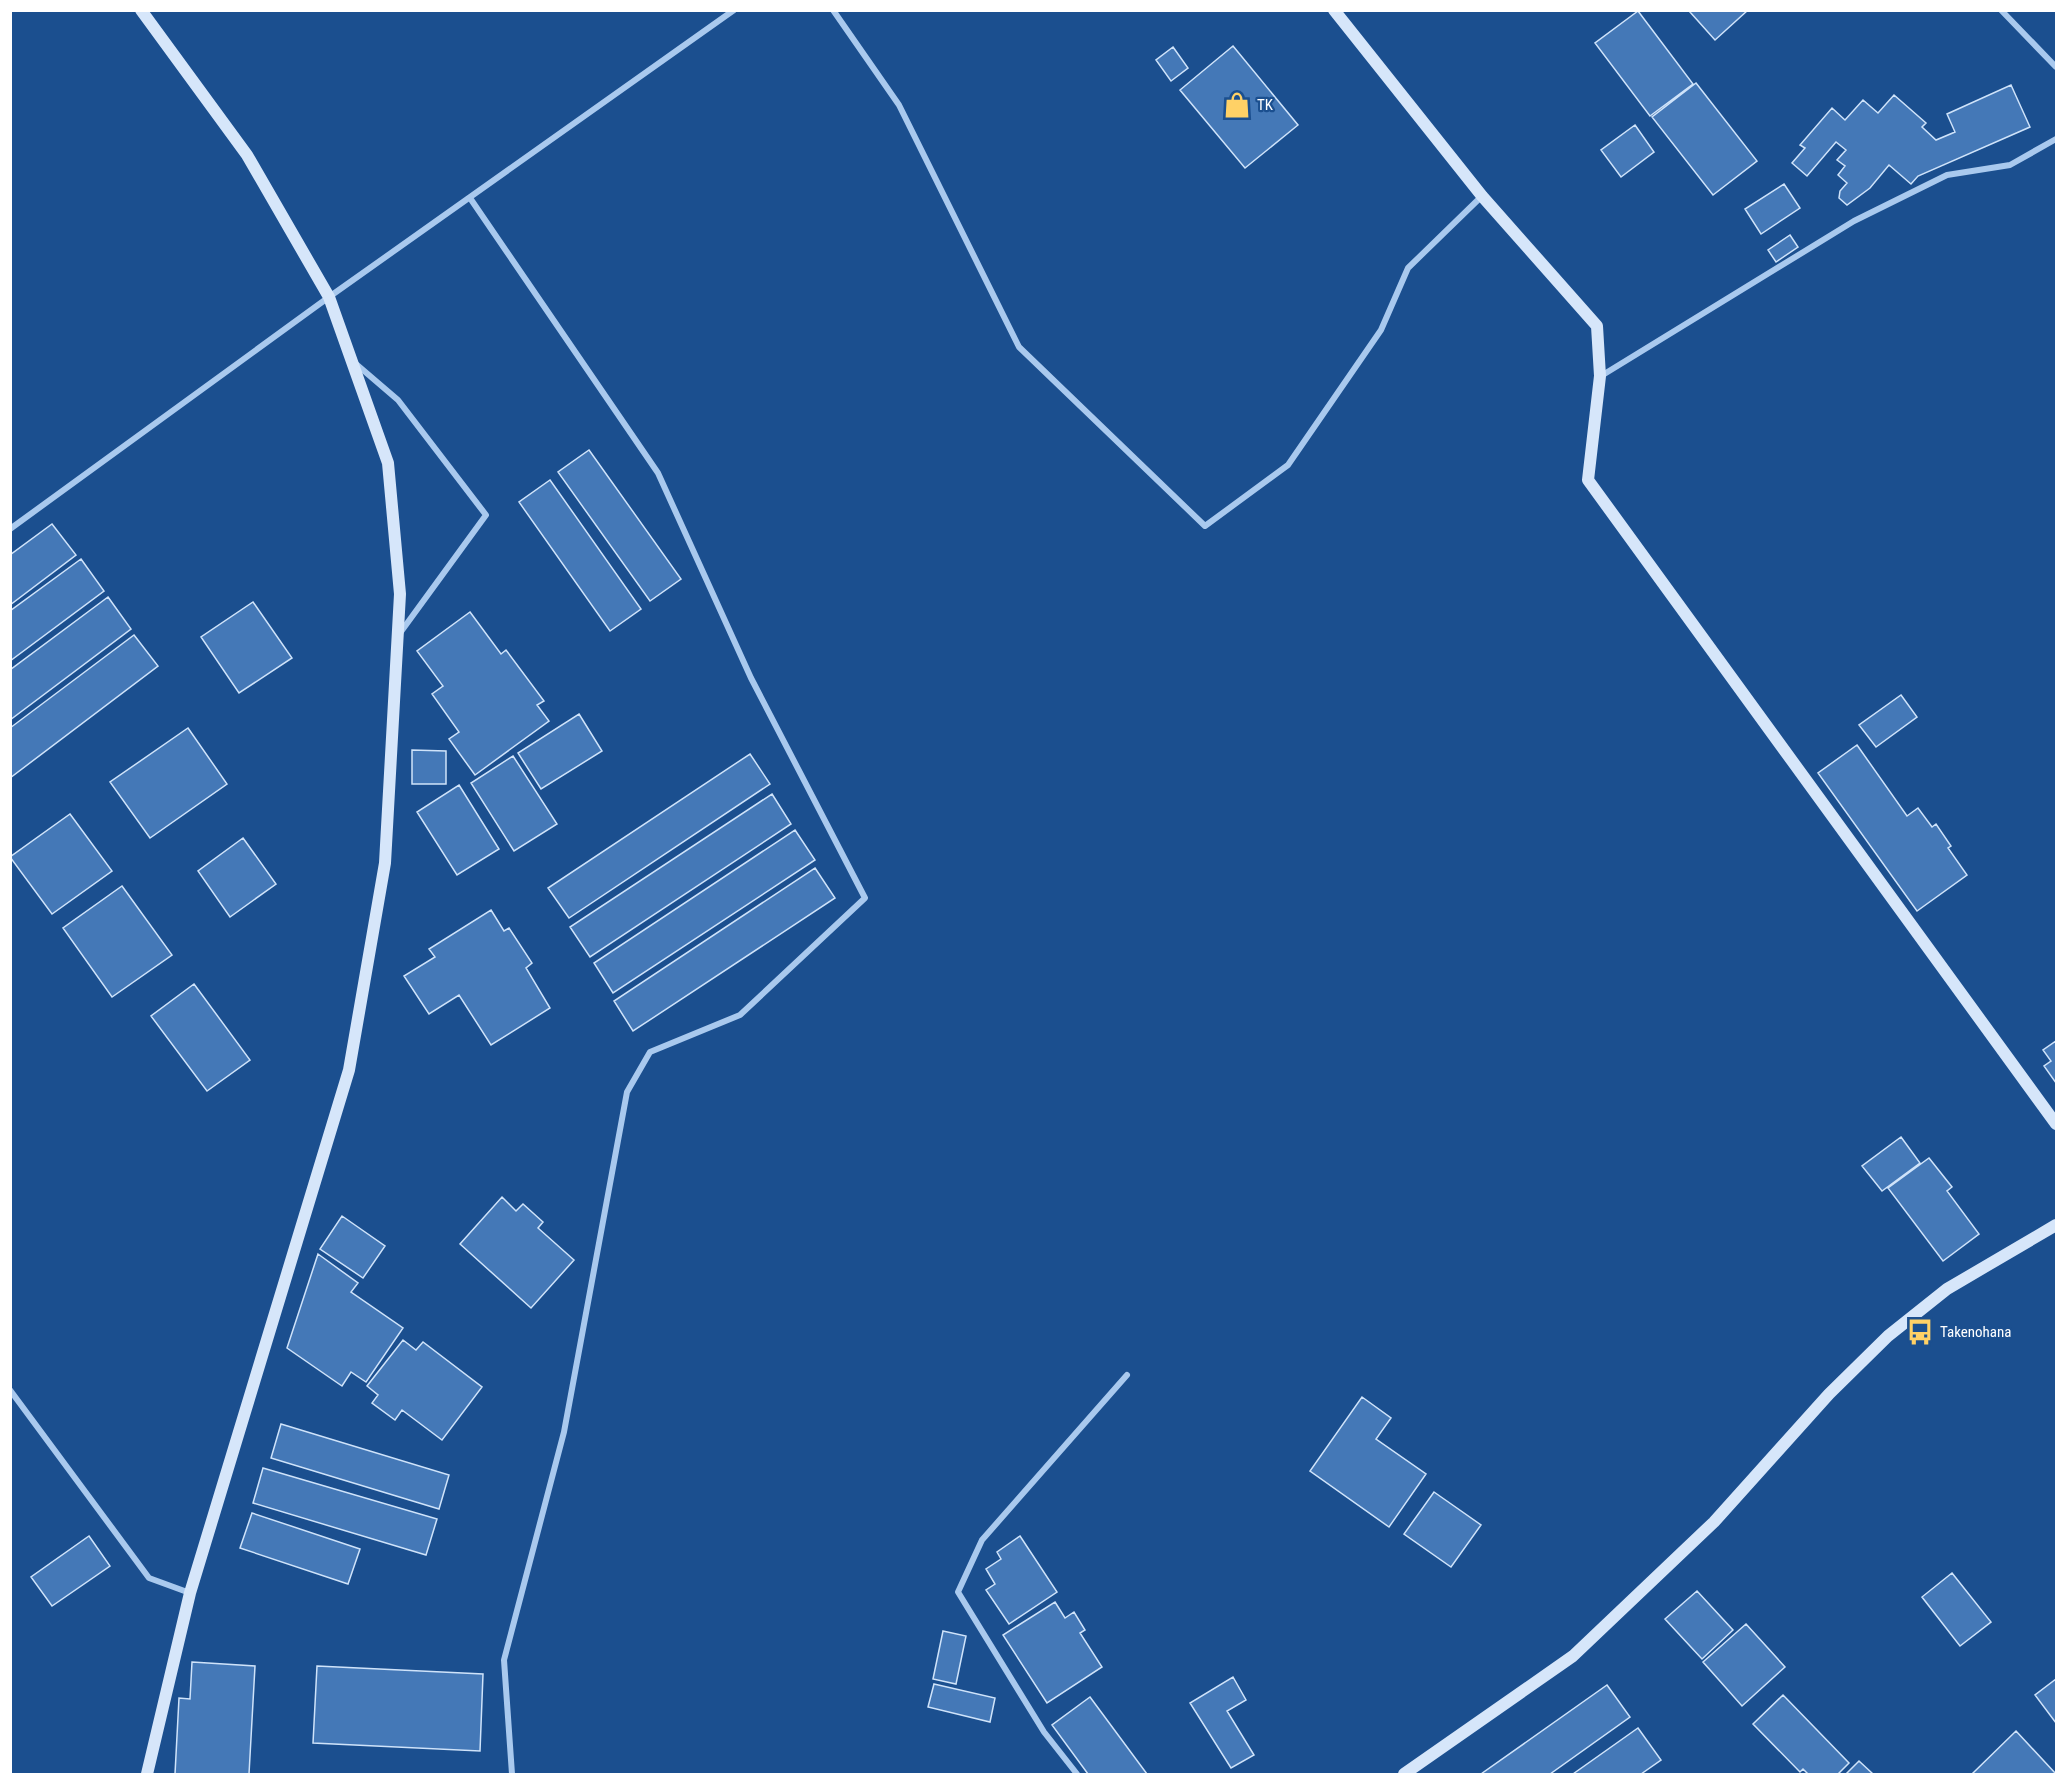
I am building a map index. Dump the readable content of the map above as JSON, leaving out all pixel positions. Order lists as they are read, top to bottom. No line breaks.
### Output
{"places":{"shop":["TK"],"bus stop":["Takenohana"]}}
